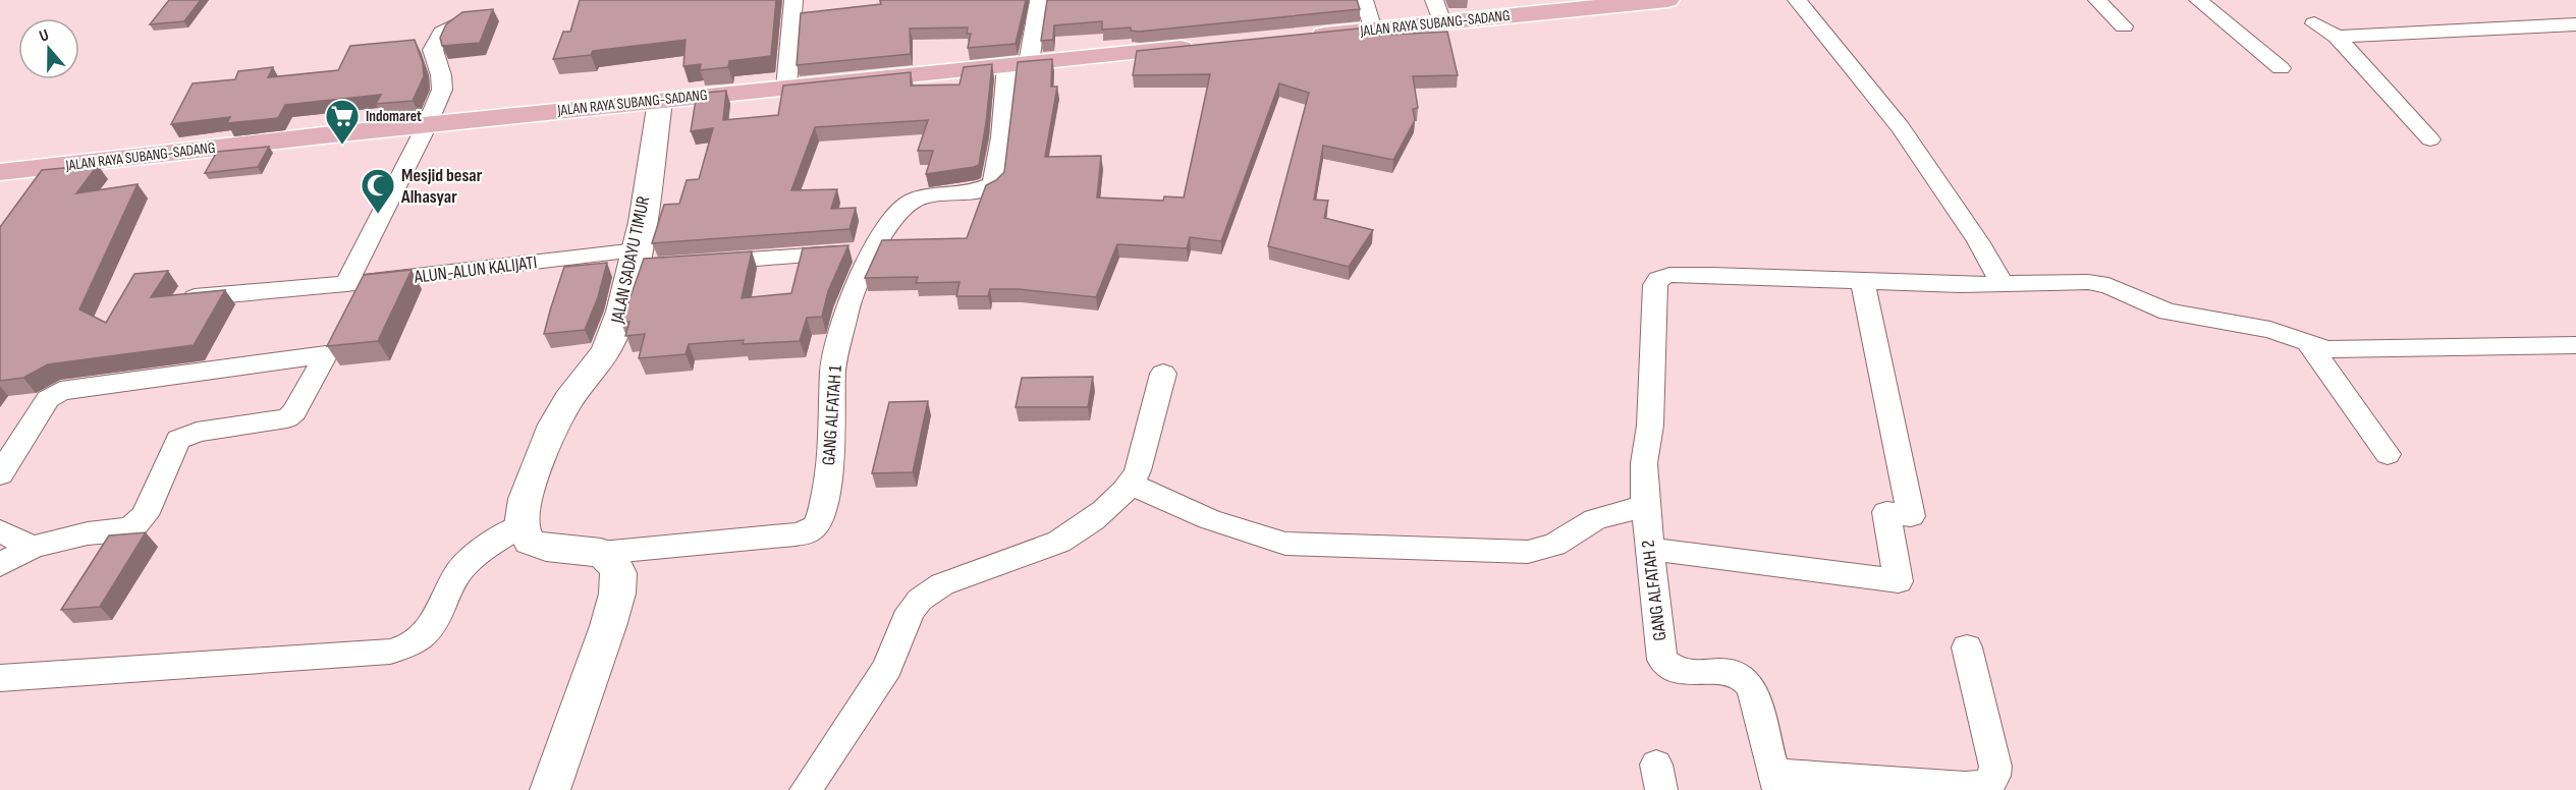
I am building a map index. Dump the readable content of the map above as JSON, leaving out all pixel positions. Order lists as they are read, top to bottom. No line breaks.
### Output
{"streets":{"main road":["JALAN RAYA SUBANG-SADANG"],"street":["JALAN SADAYU TIMUR","ALUN-ALUN KALIJATI","GANG ALFATAH 1","GANG ALFATAH 2"]},"crossings":[["JALAN RAYA SUBANG-SADANG","JALAN SADAYU TIMUR"],["JALAN RAYA SUBANG-SADANG","GANG ALFATAH 1"],["JALAN SADAYU TIMUR","ALUN-ALUN KALIJATI"]],"places":{"supermarket":["Indomaret"],"mosque":["Mesjid besar Alhasyar"]},"north":"top"}
